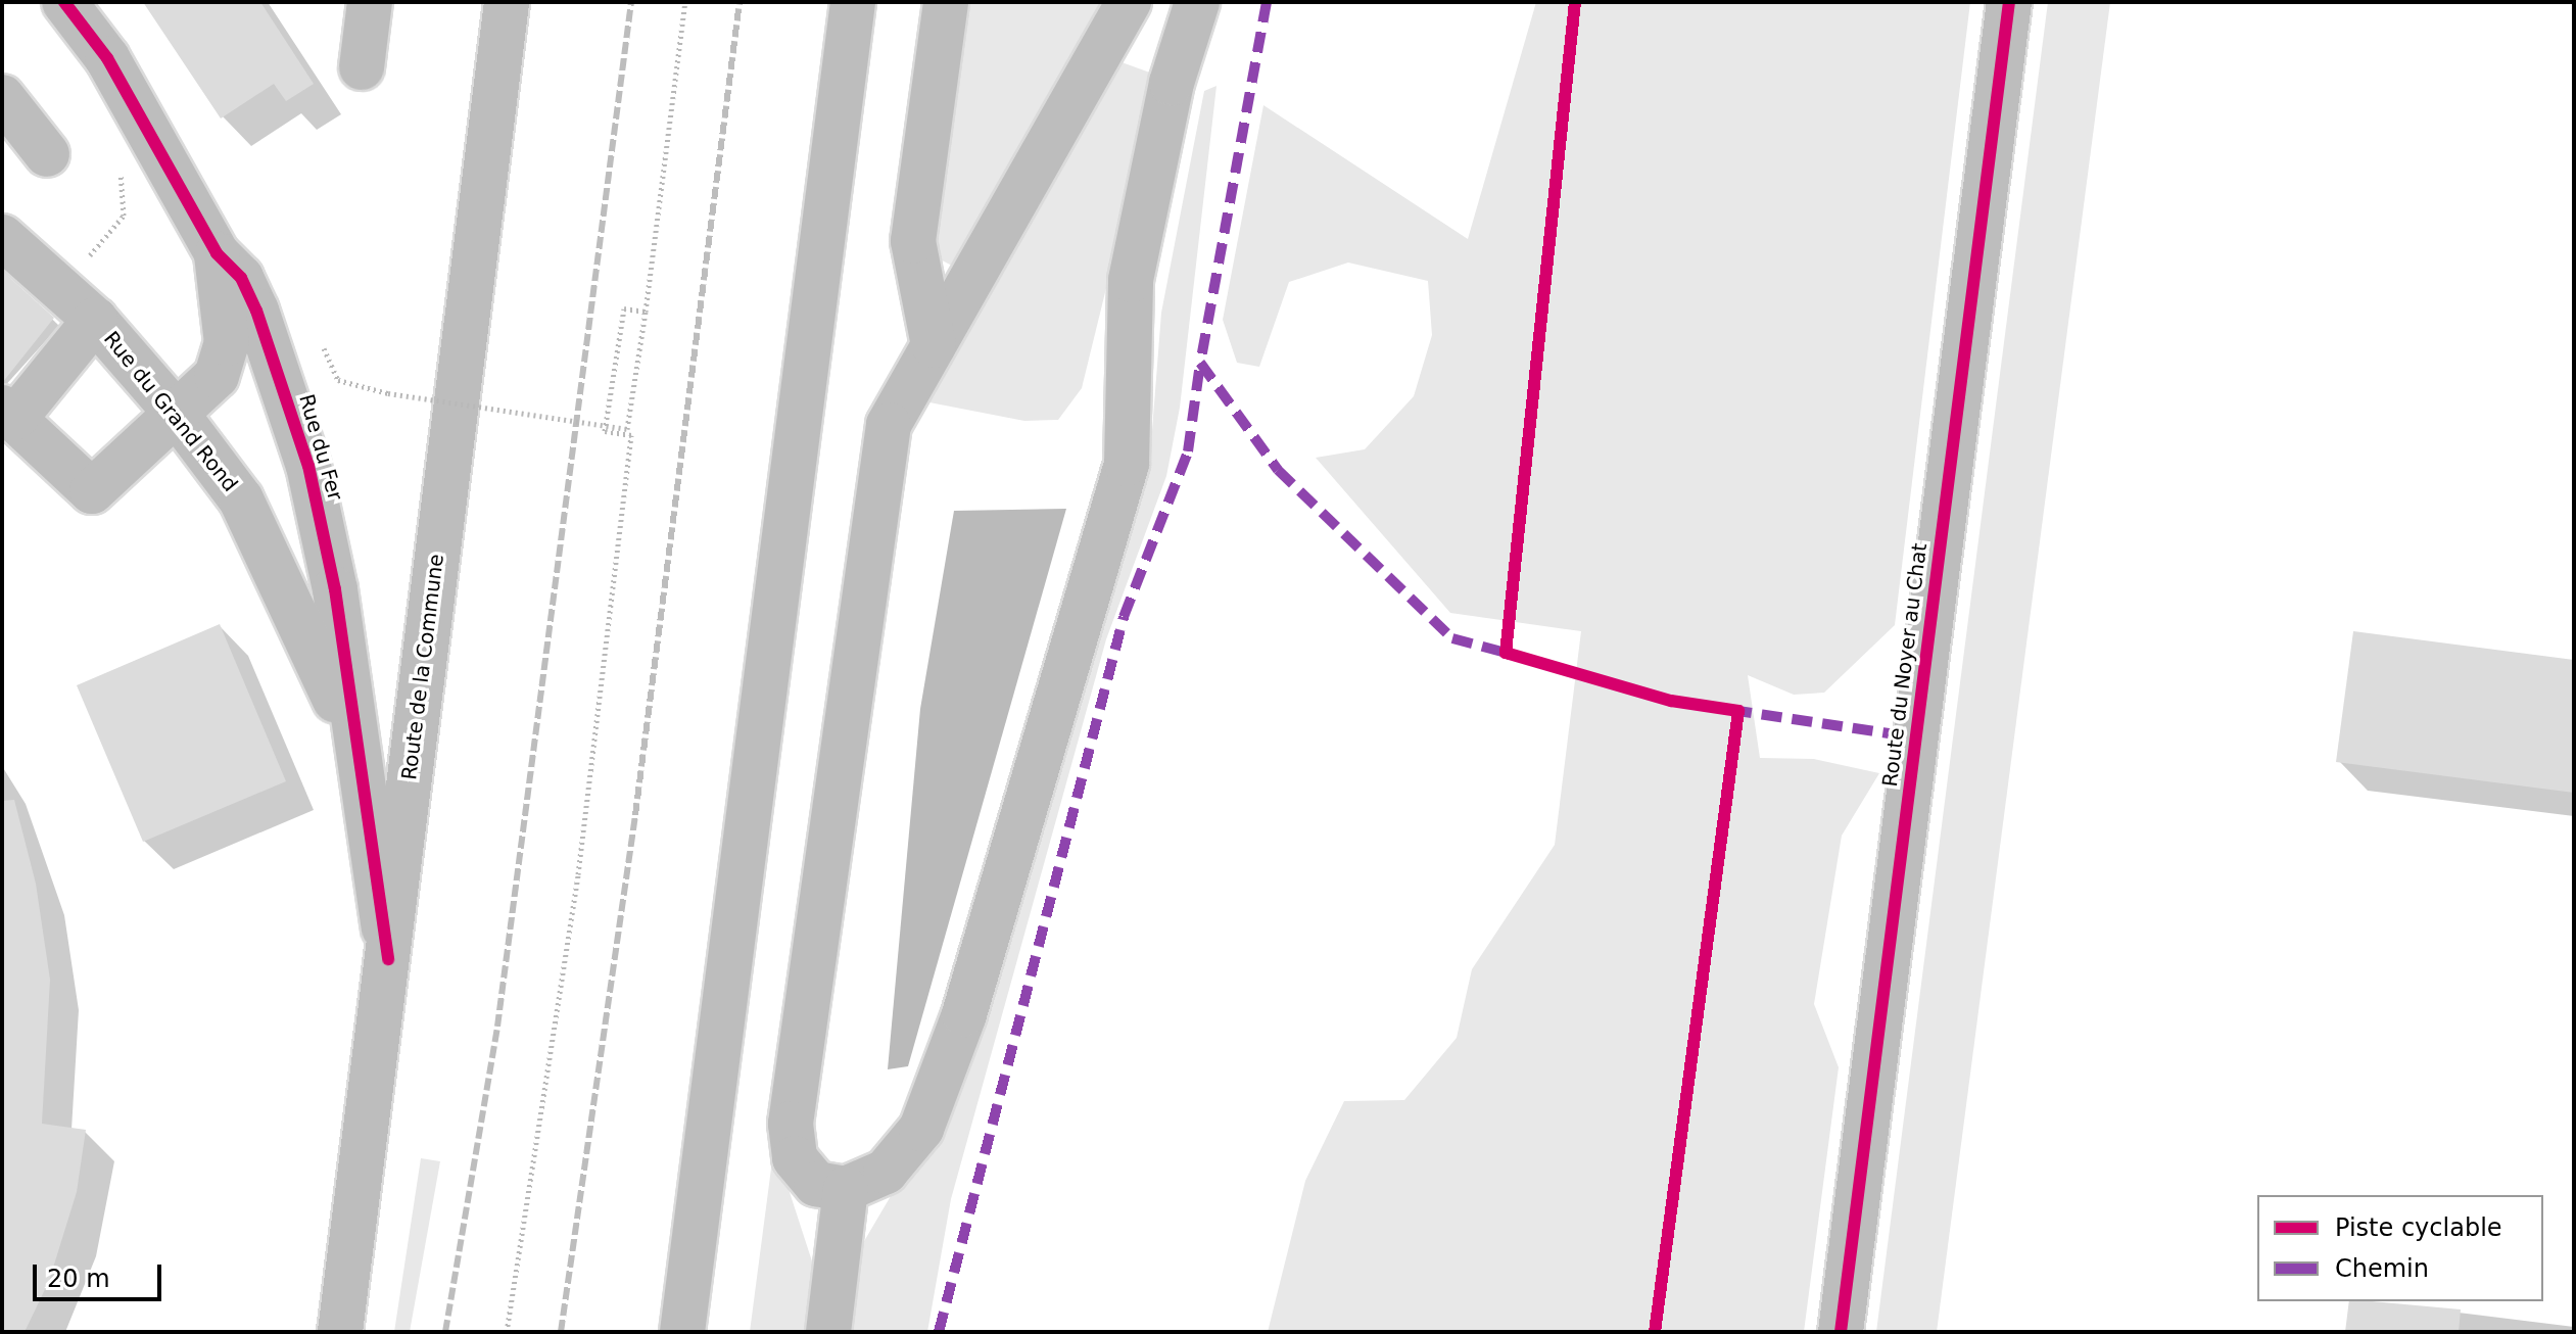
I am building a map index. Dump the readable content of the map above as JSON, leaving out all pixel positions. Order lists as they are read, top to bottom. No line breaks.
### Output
{"streets":{"street":["Rue du Grand Rond","Rue du Fer","Route du Noyer au Chat","Route de la Commune"]},"crossings":[["Rue du Grand Rond","Rue du Fer"],["Rue du Fer","Route de la Commune"]],"legend":["Piste cyclable","Chemin"],"scale_bar":"20 m"}
